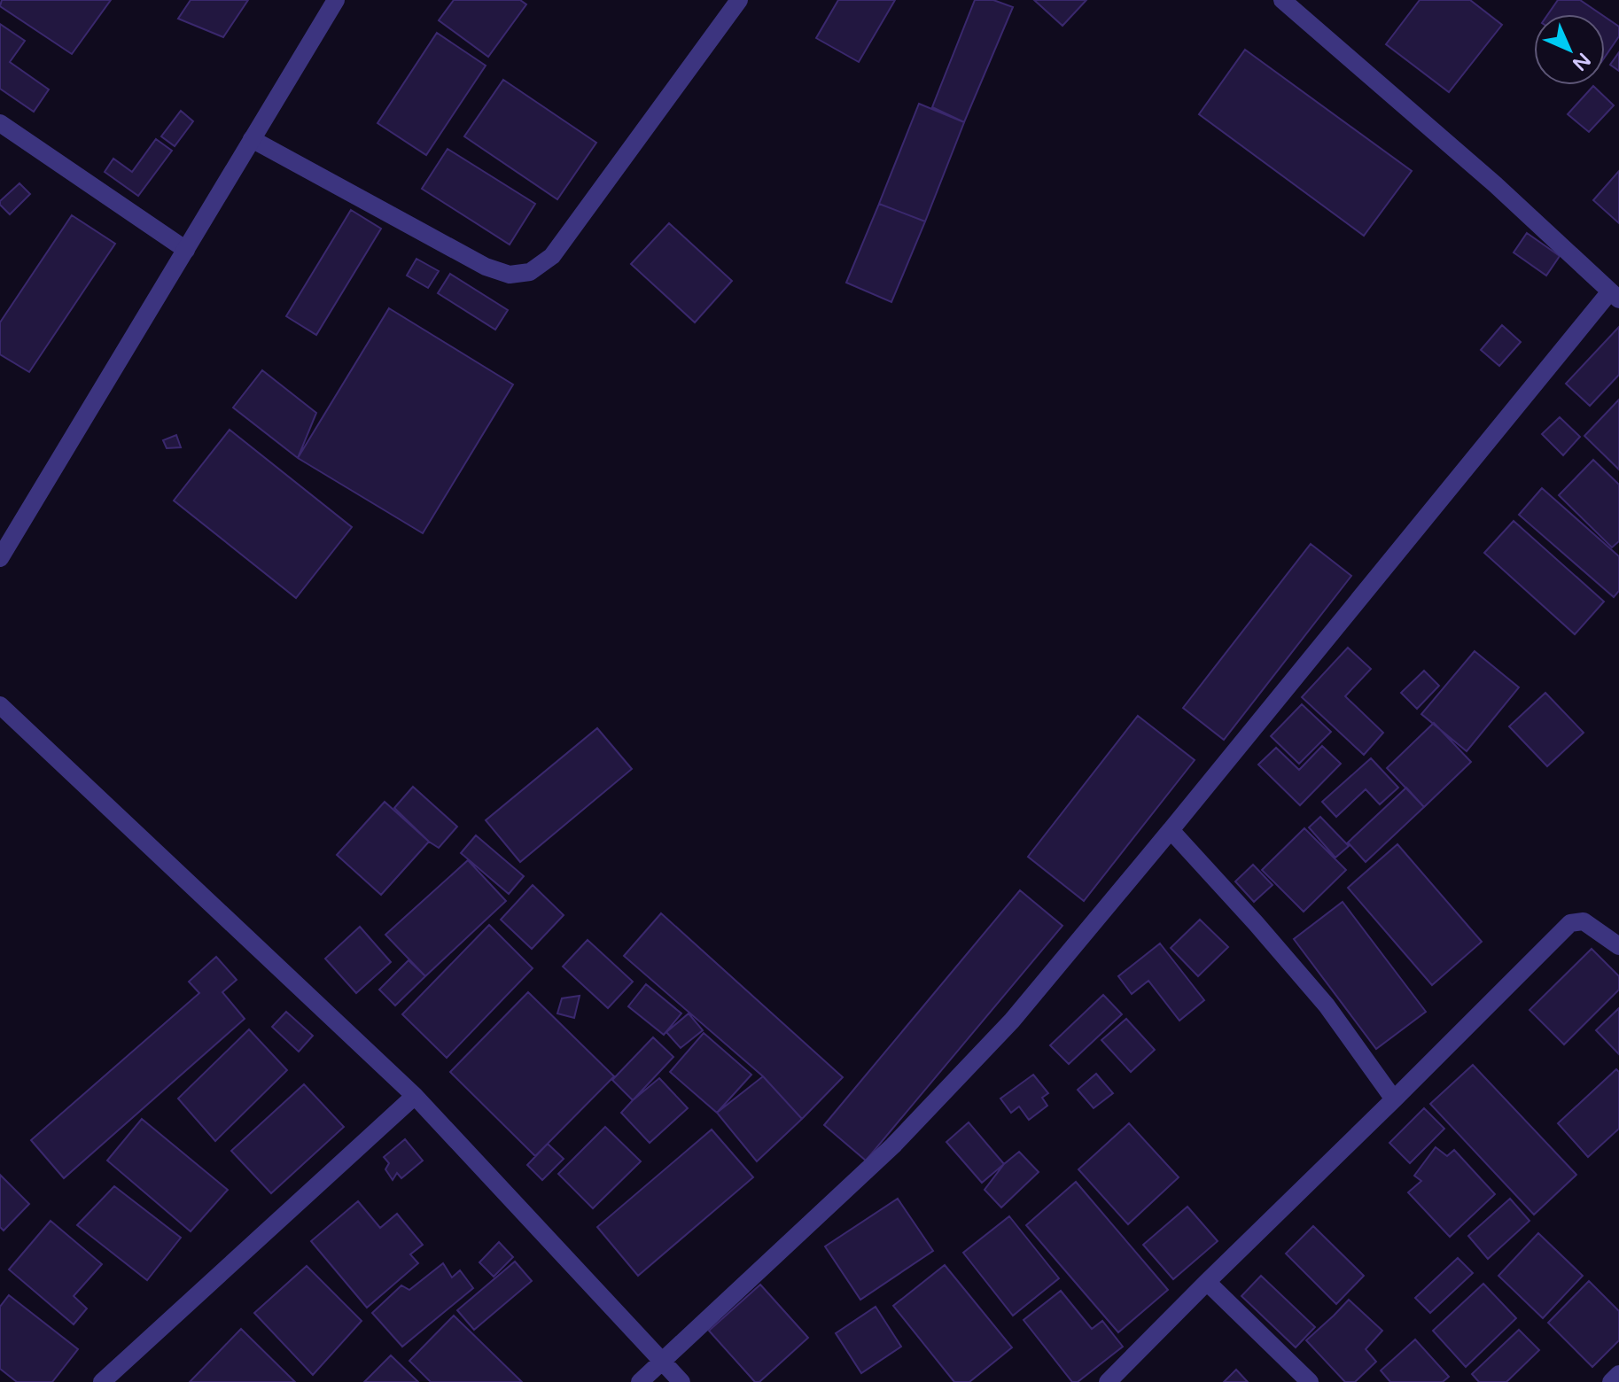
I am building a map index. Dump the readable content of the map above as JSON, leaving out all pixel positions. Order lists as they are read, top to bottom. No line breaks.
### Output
{"north":"bottom right"}
